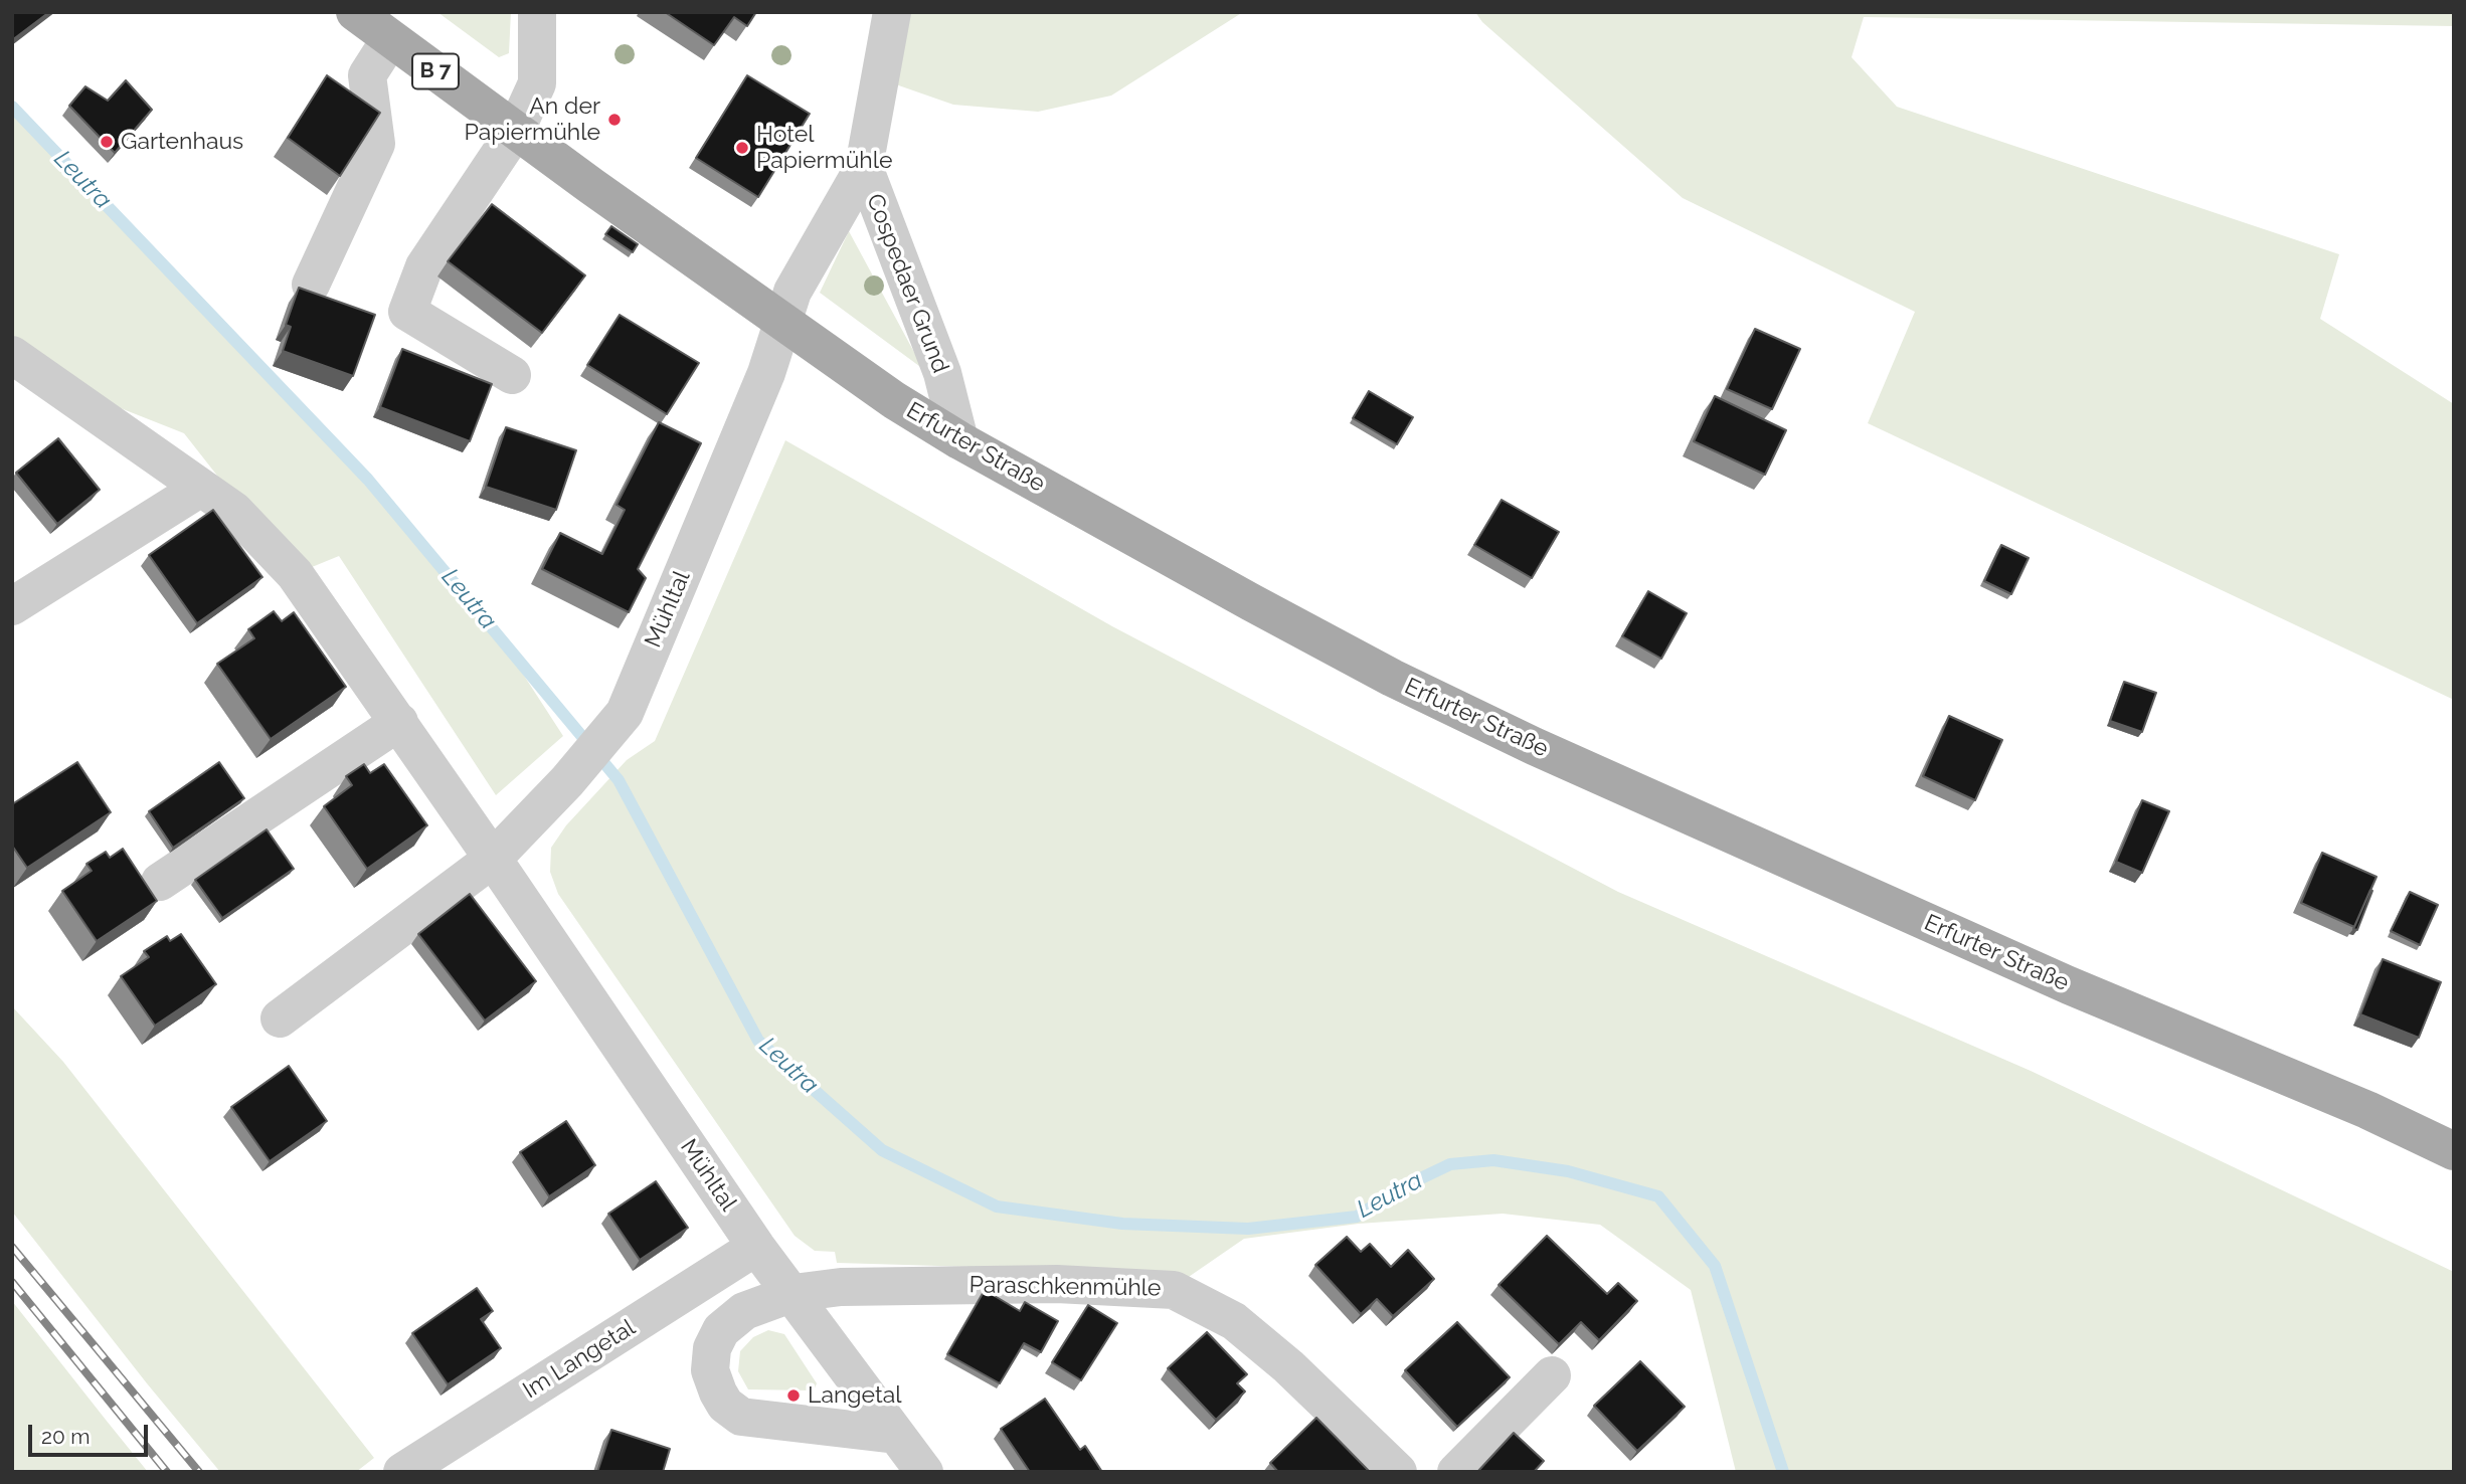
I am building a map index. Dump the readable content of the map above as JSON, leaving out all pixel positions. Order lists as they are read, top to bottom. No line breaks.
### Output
{"streets":{"main road":["B 7","Erfurter Straße"],"street":["Cospedaer Grund","Mühltal","Paraschkenmühle","Im Langetal"]},"crossings":[["B 7","Erfurter Straße"],["Cospedaer Grund","Erfurter Straße"],["Cospedaer Grund","Mühltal"],["Erfurter Straße","Mühltal"],["Mühltal","Paraschkenmühle"],["Mühltal","Im Langetal"]],"water":["Leutra"],"places":["An der Papiermühle","Gartenhaus","Hotel Papiermühle","Langetal"],"scale_bar":"20 m"}
